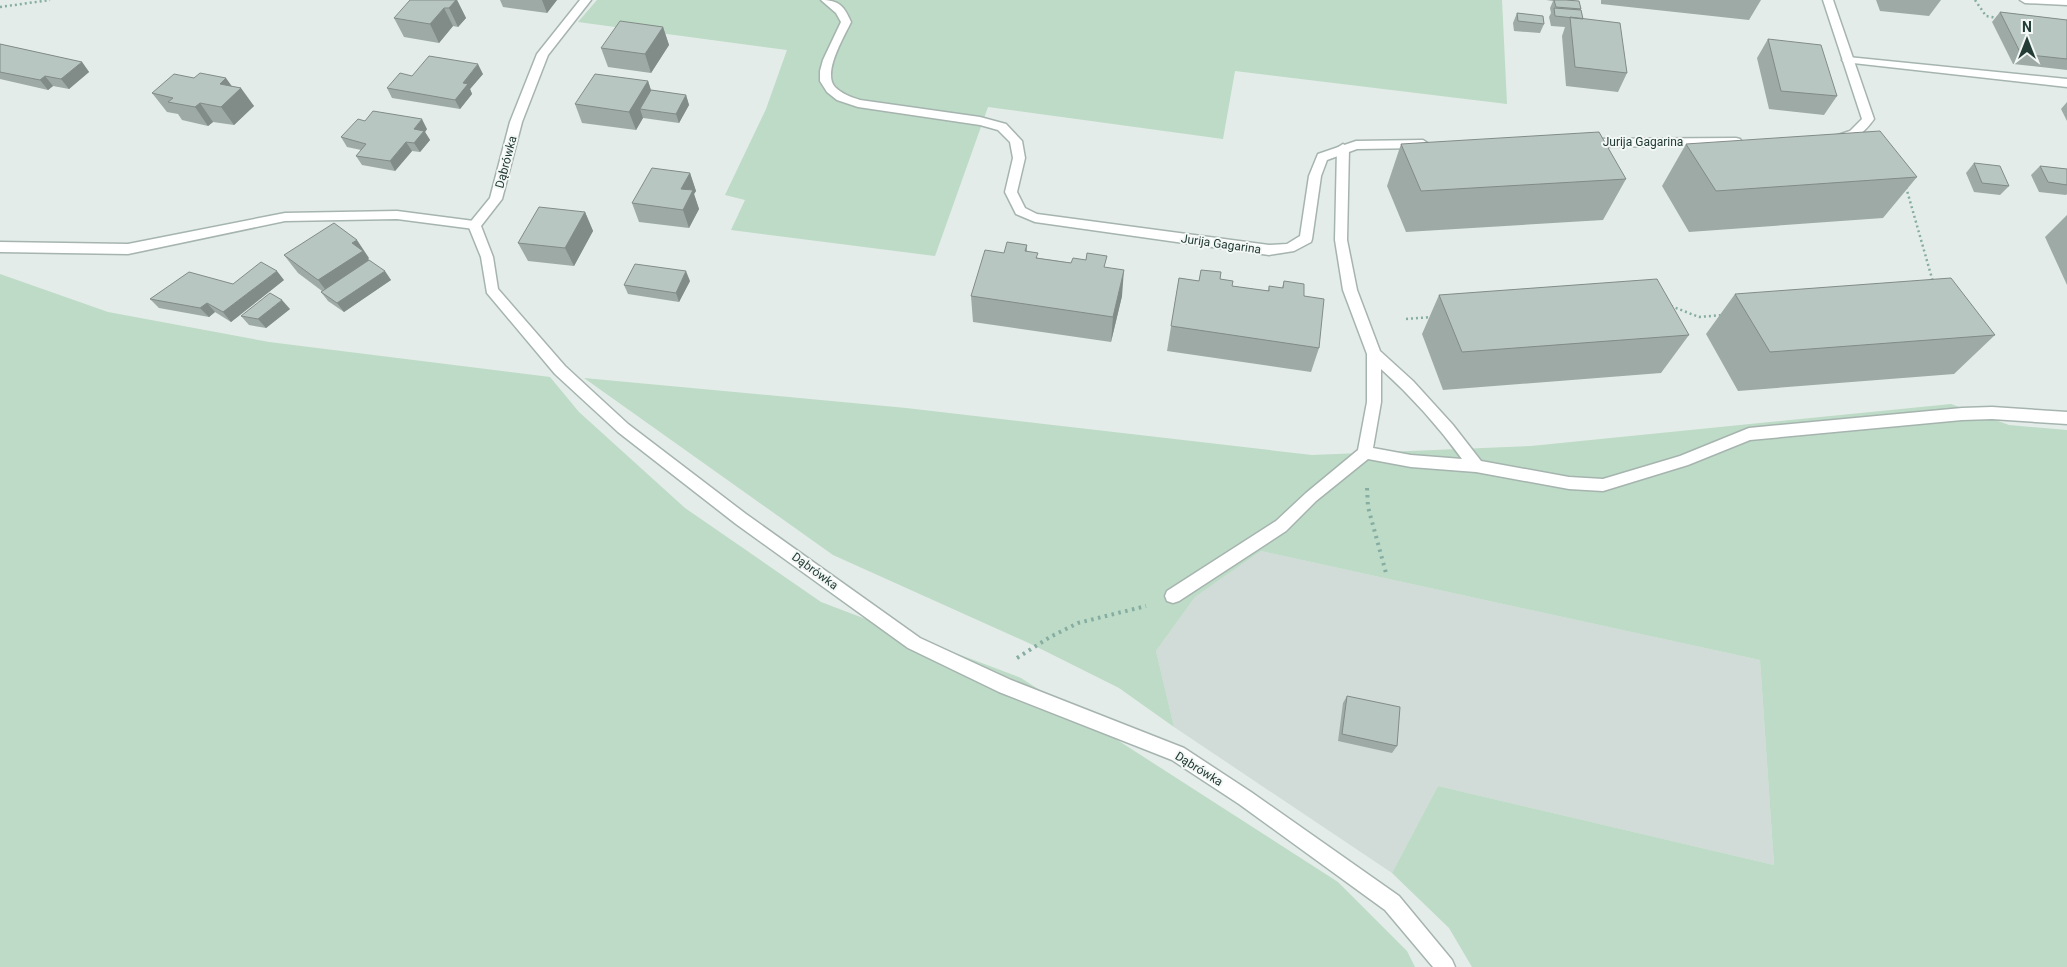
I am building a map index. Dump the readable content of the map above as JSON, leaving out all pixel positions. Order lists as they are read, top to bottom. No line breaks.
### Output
{"streets":{"street":["Jurija Gagarina","Dąbrówka"]},"north":"top"}
